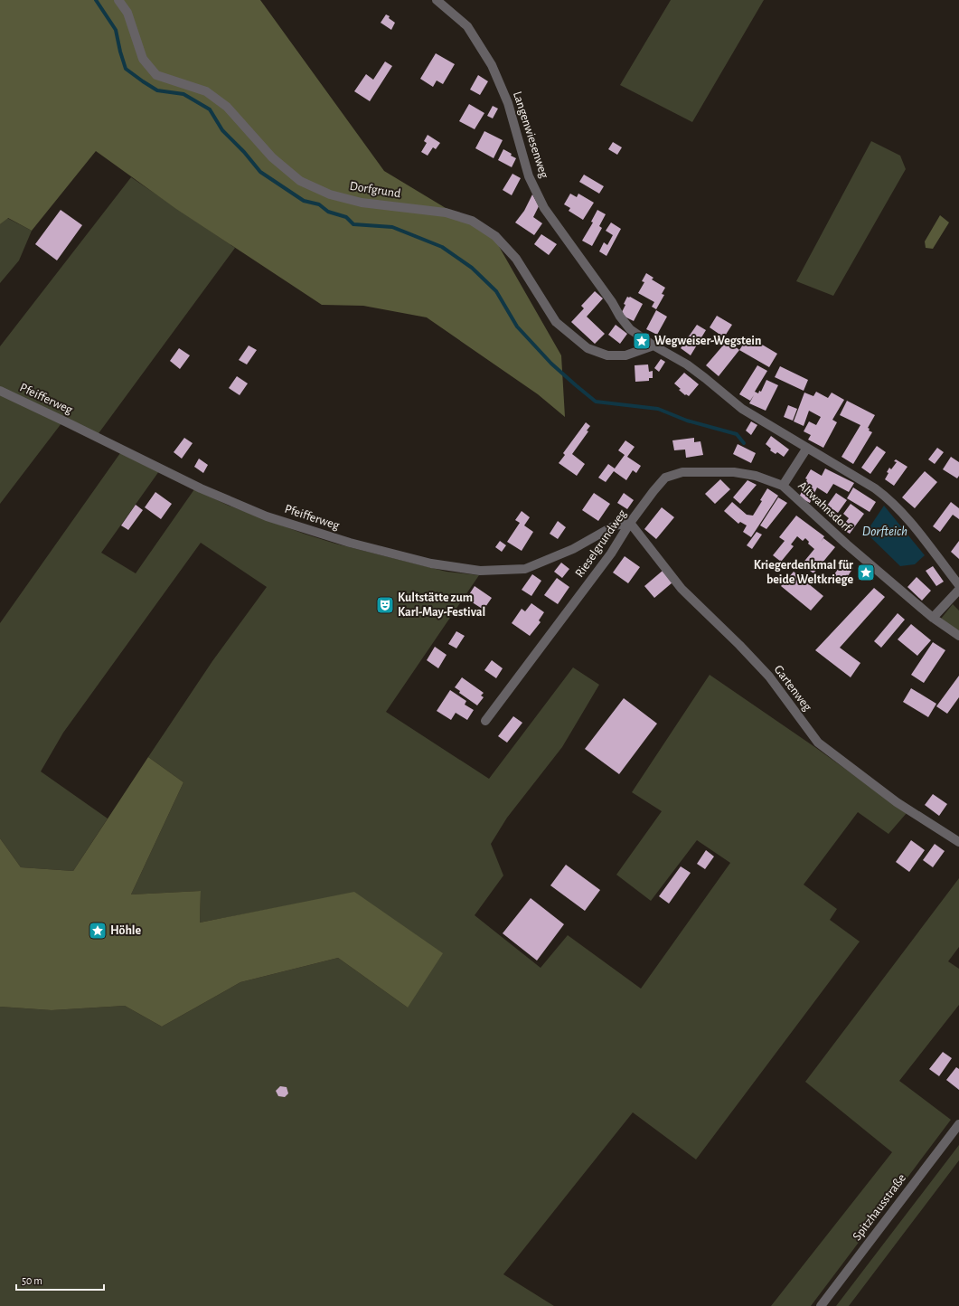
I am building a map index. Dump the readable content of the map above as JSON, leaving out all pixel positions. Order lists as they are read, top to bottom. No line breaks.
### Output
{"streets":{"street":["Langenwiesenweg","Dorfgrund","Pfeifferweg","Altwahnsdorf","Rieselgrundweg","Gartenweg","Spitzhausstraße"]},"crossings":[["Langenwiesenweg","Dorfgrund"],["Pfeifferweg","Rieselgrundweg"],["Pfeifferweg","Gartenweg"],["Altwahnsdorf","Rieselgrundweg"],["Rieselgrundweg","Gartenweg"]],"water":["Dorfteich"],"places":{"place":["Wegweiser-Wegstein","Kriegerdenkmal für beide Weltkriege","Höhle"],"theatre":["Kultstätte zum Karl-May-Festival"]},"scale_bar":"50 m"}
